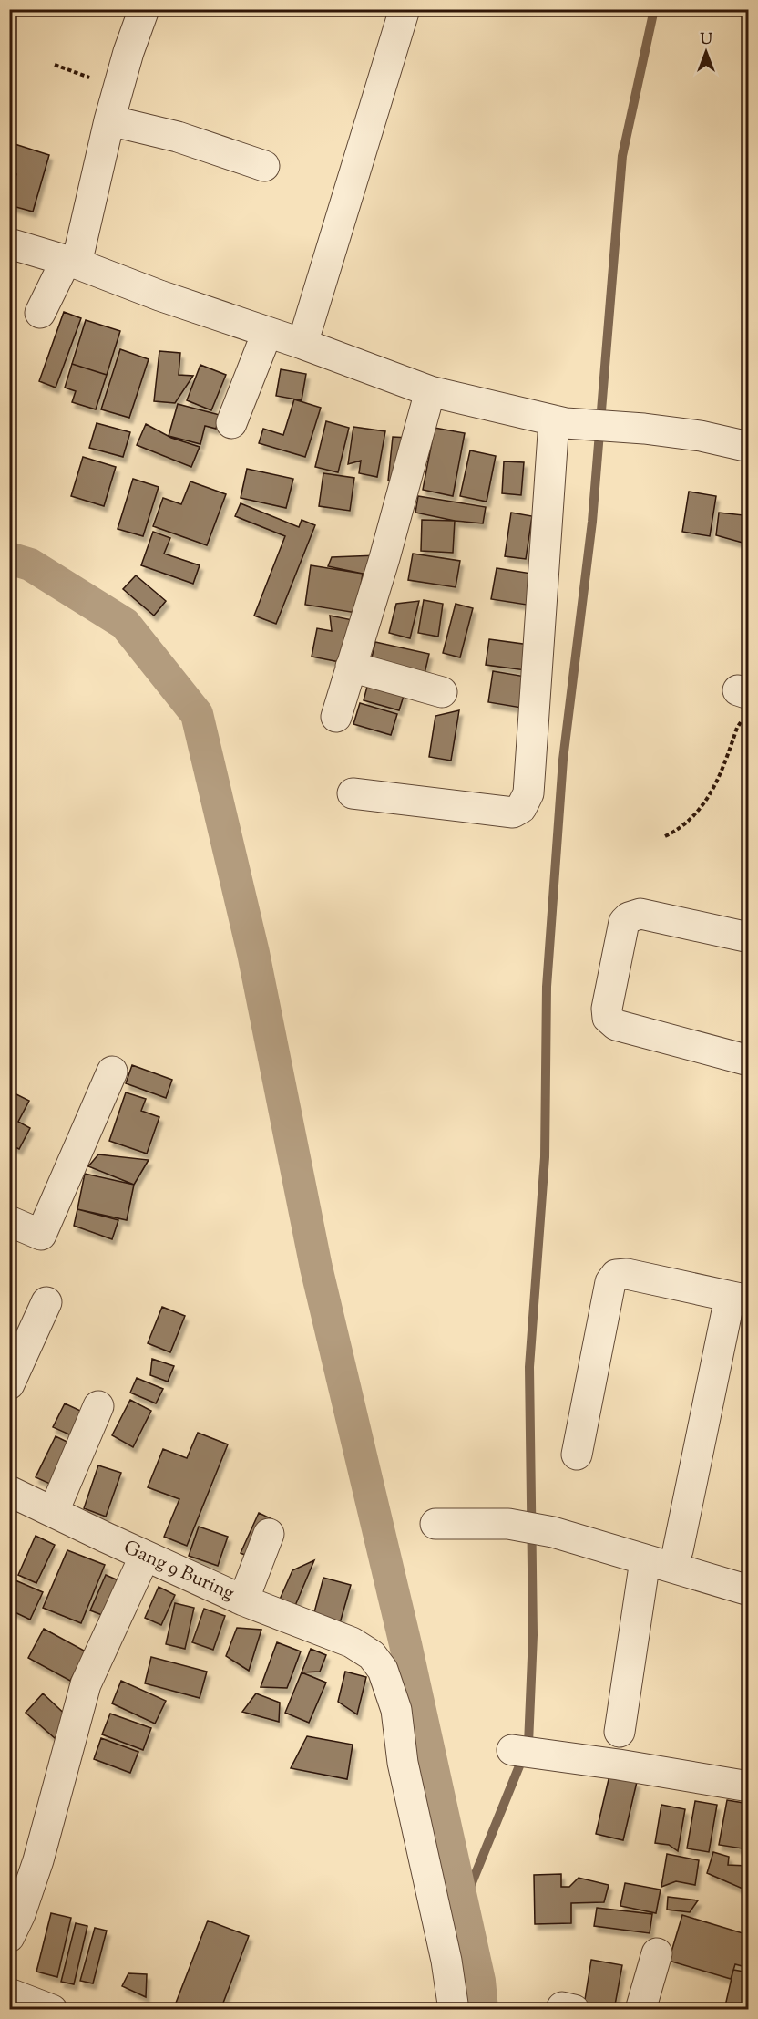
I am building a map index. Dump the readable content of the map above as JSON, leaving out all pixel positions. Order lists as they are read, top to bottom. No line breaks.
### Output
{"streets":{"street":["Gang 9 Buring"]},"north":"top"}
